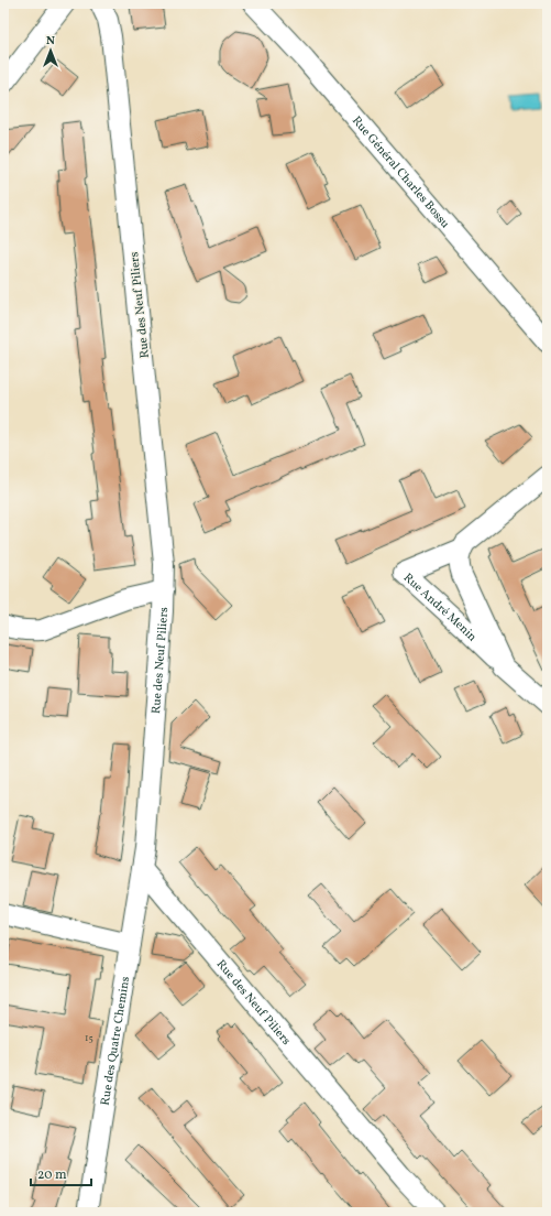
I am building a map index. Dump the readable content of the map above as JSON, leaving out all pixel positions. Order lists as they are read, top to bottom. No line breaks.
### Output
{"streets":{"street":["Rue Général Charles Bossu","Rue des Neuf Piliers","Rue André Menin","Rue des Quatre Chemins"]},"crossings":[["Rue des Neuf Piliers","Rue des Quatre Chemins"]],"house_numbers":["15"],"scale_bar":"20 m","north":"top"}
